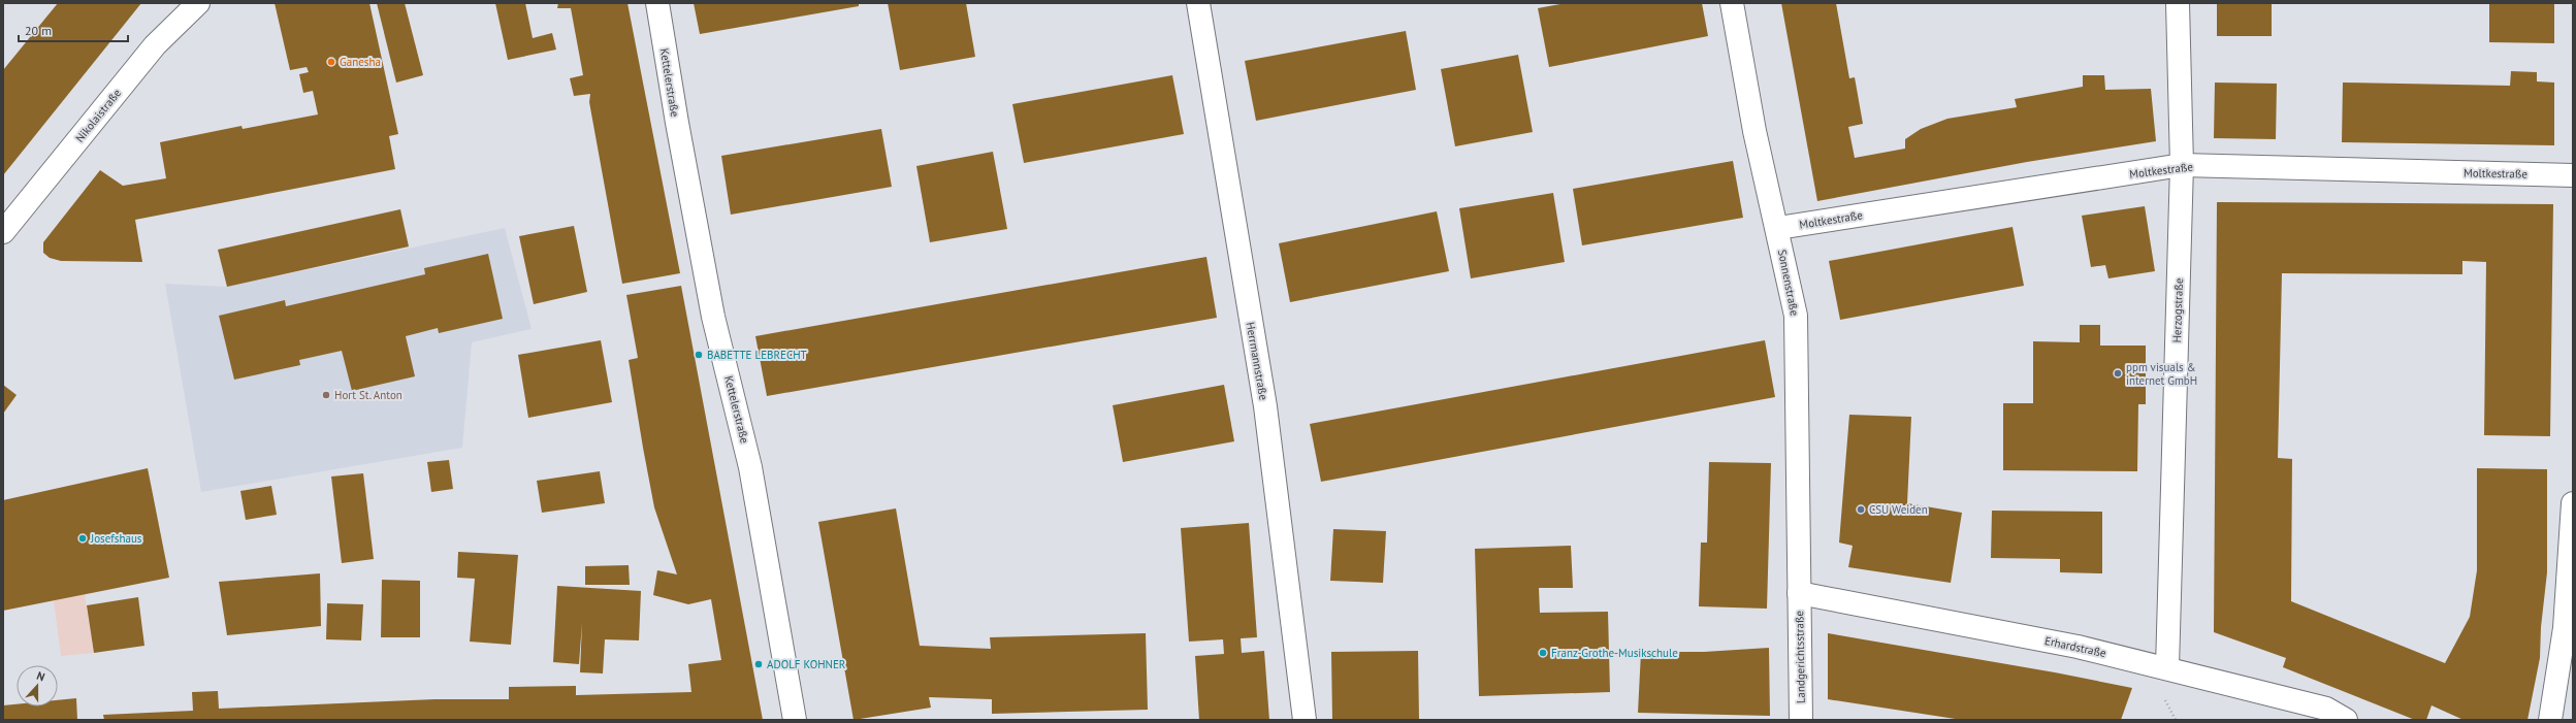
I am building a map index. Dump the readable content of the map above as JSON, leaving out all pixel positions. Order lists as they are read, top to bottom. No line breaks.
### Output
{"streets":{"street":["Kettelerstraße","Nikolaistraße","Moltkestraße","Sonnenstraße","Herzogstraße","Herrmannstraße","Erhardstraße","Landgerichtsstraße"]},"crossings":[["Moltkestraße","Sonnenstraße"],["Moltkestraße","Herzogstraße"],["Sonnenstraße","Erhardstraße"],["Sonnenstraße","Landgerichtsstraße"],["Herzogstraße","Erhardstraße"],["Erhardstraße","Landgerichtsstraße"]],"places":["Ganesha","BABETTE LEBRECHT","ppm visuals & internet GmbH","Hort St. Anton","CSU Weiden","Josefshaus","Franz-Grothe-Musikschule","ADOLF KOHNER"],"scale_bar":"20 m","north":"top"}
